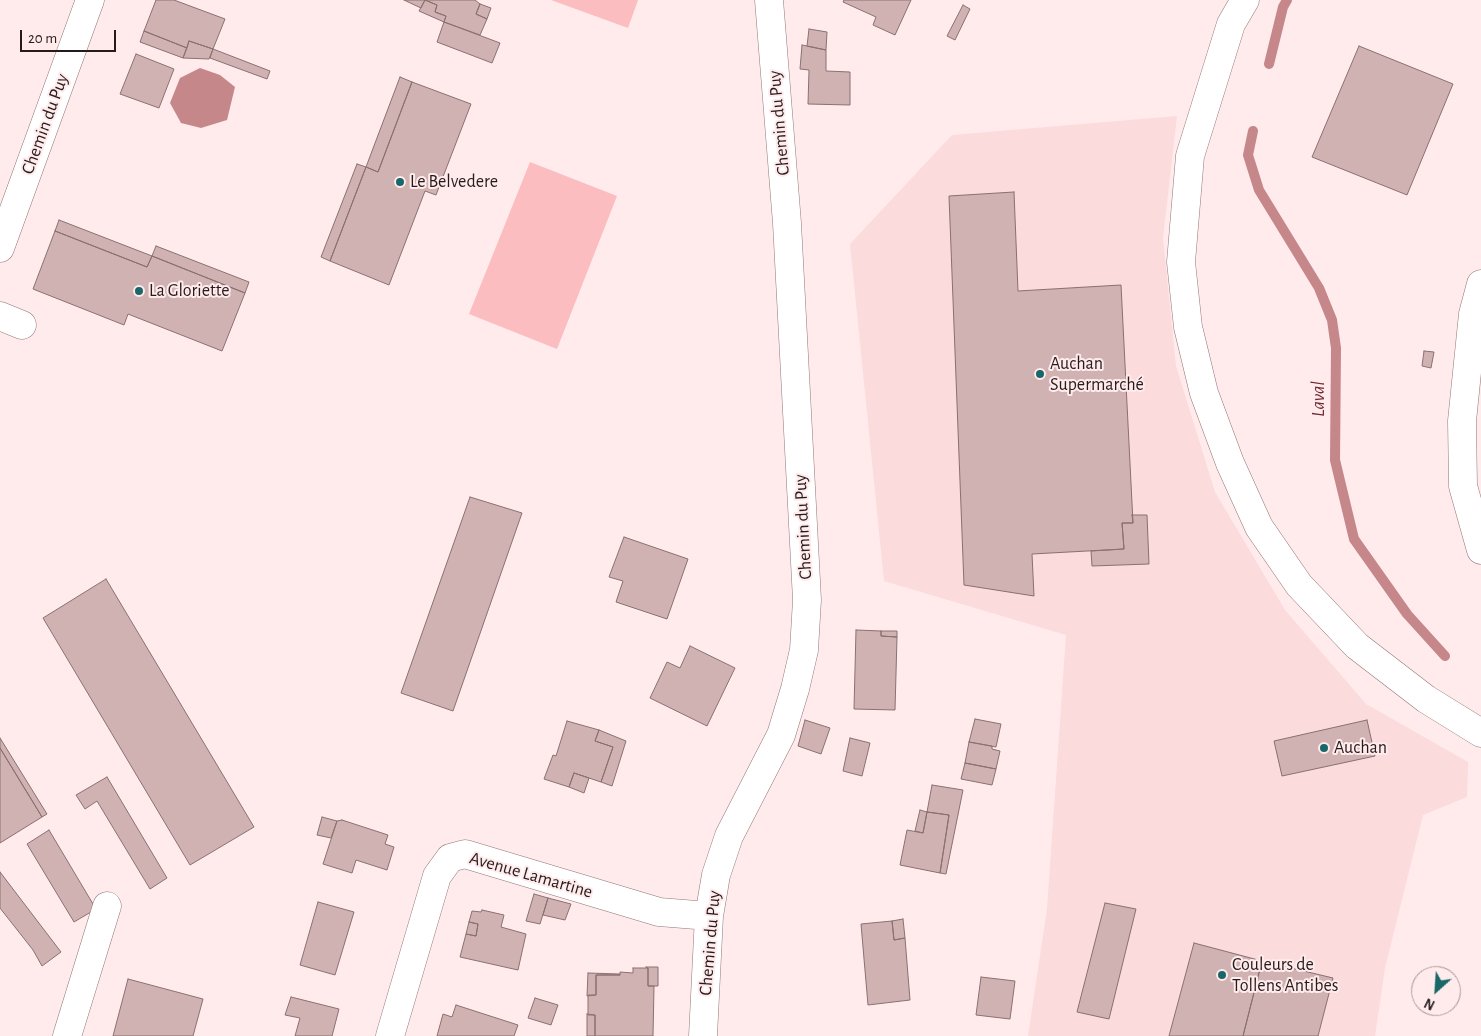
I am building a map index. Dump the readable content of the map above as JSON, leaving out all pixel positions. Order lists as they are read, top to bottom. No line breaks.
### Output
{"streets":{"street":["Chemin du Puy","Avenue Lamartine"]},"crossings":[["Chemin du Puy","Avenue Lamartine"]],"water":["Laval"],"places":["Le Belvedere","La Gloriette","Auchan Supermarché","Auchan","Couleurs de Tollens Antibes"],"scale_bar":"20 m","north":"bottom left"}
